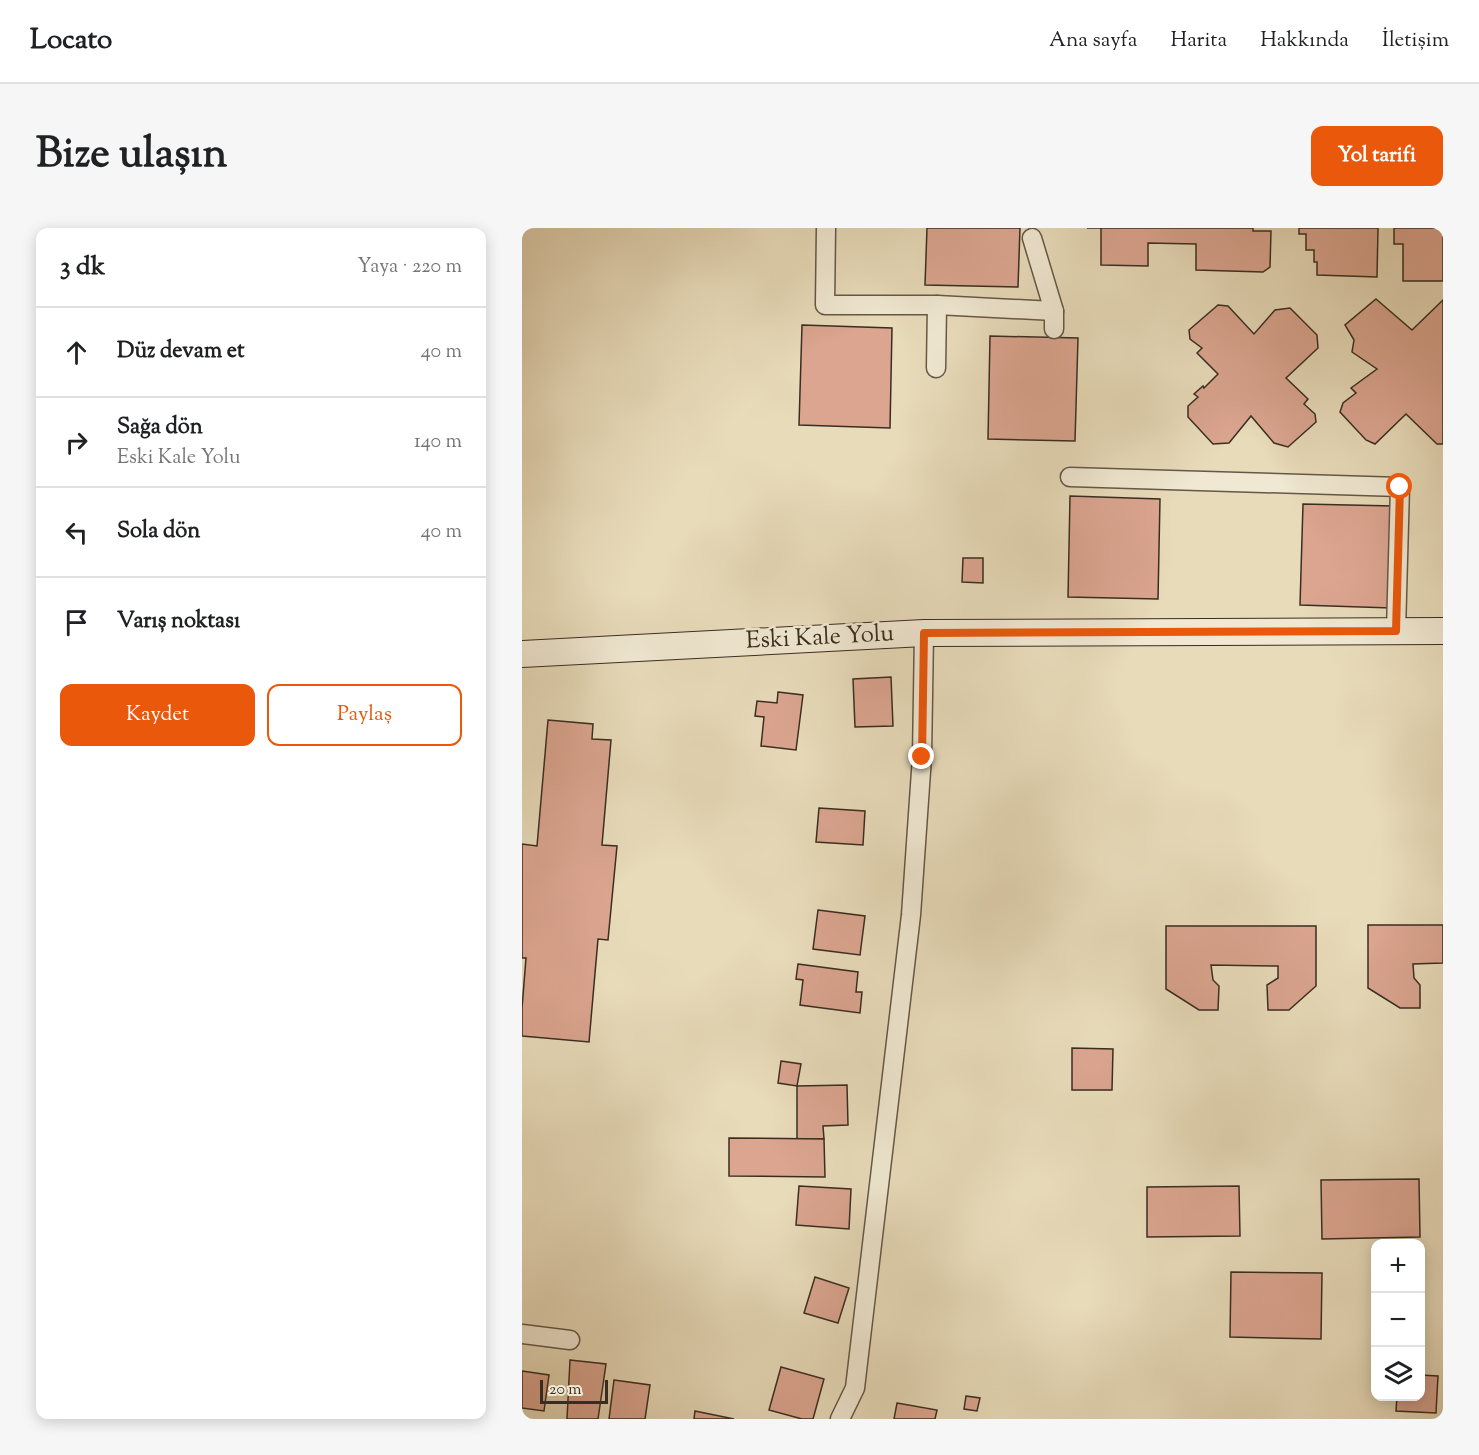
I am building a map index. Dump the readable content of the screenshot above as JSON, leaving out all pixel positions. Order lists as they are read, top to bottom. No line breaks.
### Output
{"streets":{"street":["Eski Kale Yolu"]},"scale_bar":"20 m","page":{"header":"Locato","nav":["Ana sayfa","Harita","Hakkında","İletişim"],"title":"Bize ulaşın","buttons":["Yol tarifi",["Kaydet","Paylaş"]],"heading":["3 dk","Yaya · 220 m"],"list":[["Düz devam et","40 m"],["Sağa dön","Eski Kale Yolu","140 m"],["Sola dön","40 m"],"Varış noktası"],"map_buttons":["+","−"],"scale":"20 m"}}
